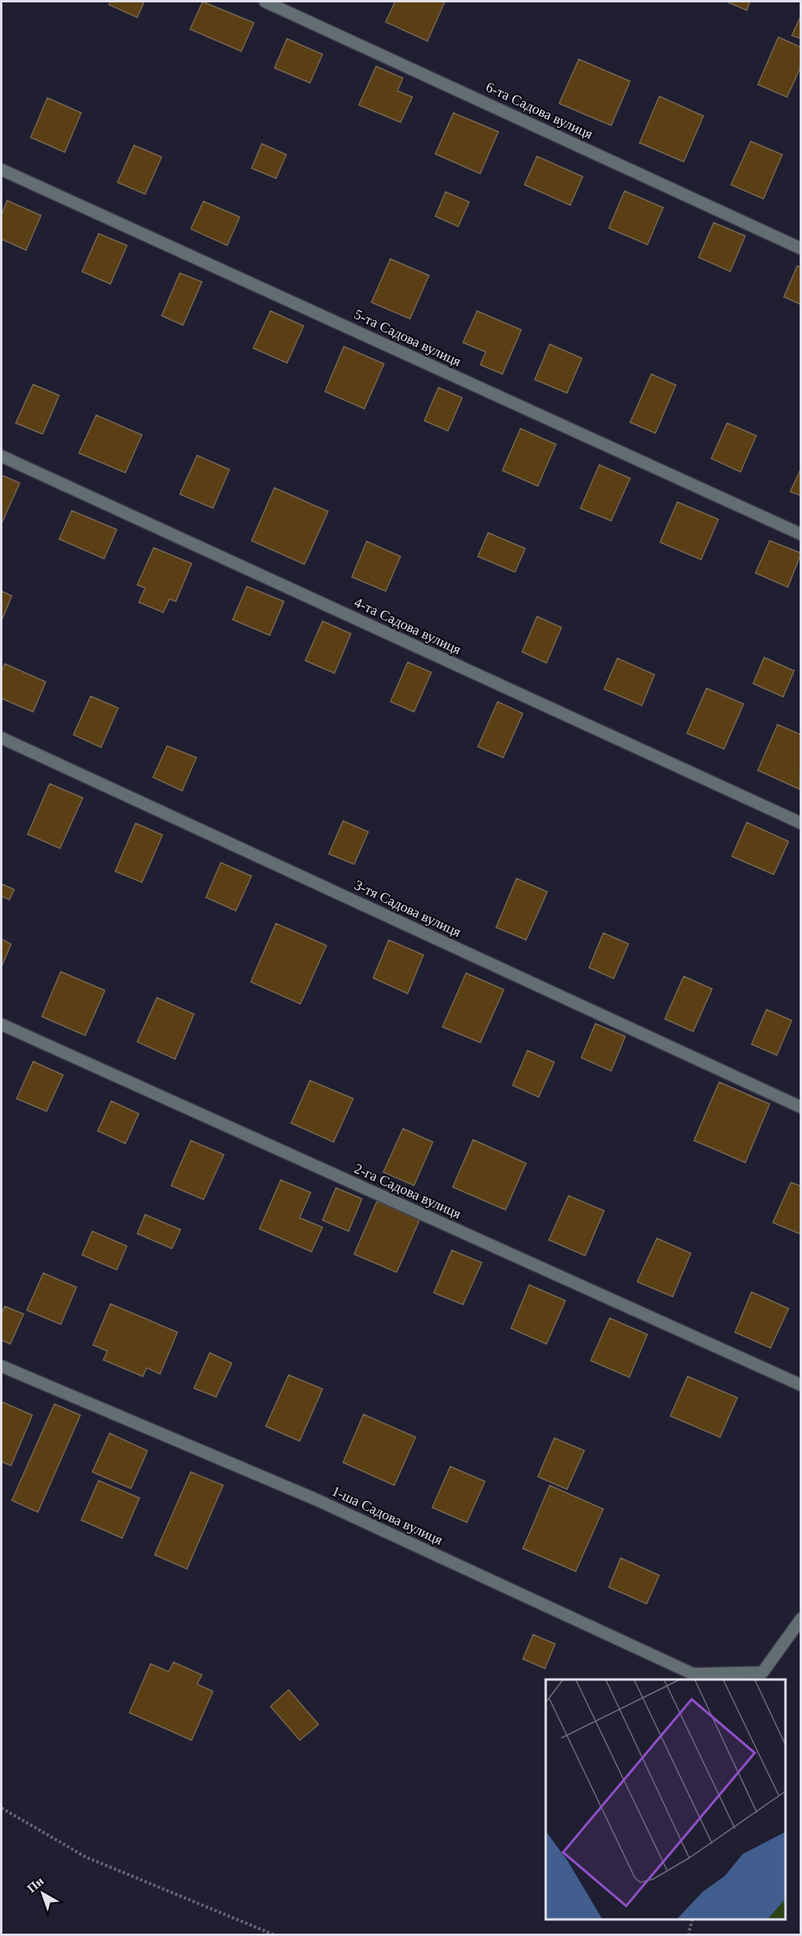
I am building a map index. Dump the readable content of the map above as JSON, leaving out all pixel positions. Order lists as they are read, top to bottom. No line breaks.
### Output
{"streets":{"street":["6-та Садова вулиця","5-та Садова вулиця","4-та Садова вулиця","3-тя Садова вулиця","2-га Садова вулиця","1-ша Садова вулиця"]},"north":"top left"}
